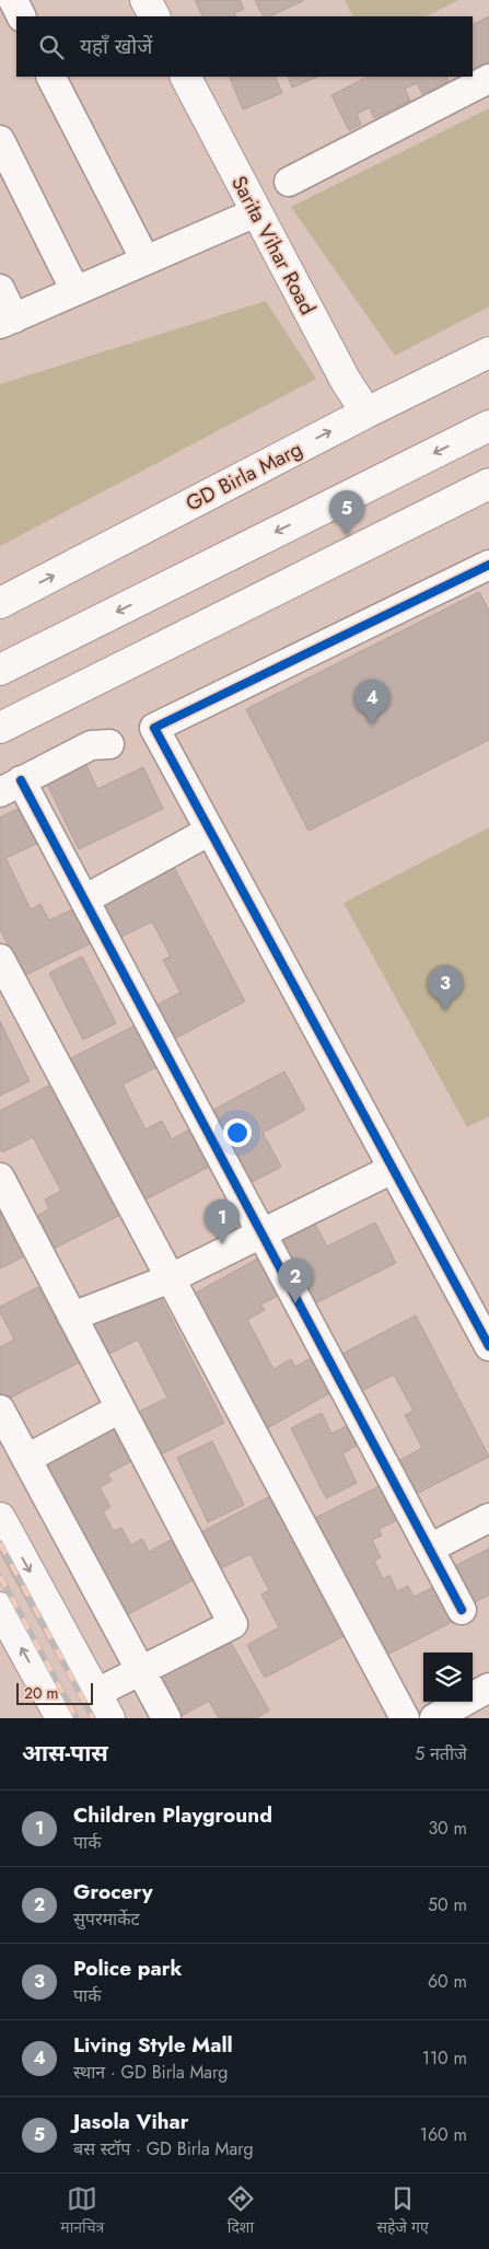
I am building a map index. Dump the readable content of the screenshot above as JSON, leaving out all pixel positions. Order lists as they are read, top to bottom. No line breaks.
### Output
{"streets":{"street":["Sarita Vihar Road","GD Birla Marg"]},"crossings":[["Sarita Vihar Road","GD Birla Marg"]],"scale_bar":"20 m","page":{"search":"यहाँ खोजें","pins":["5","4","3","1","2"],"scale":"20 m","heading":["आस-पास","5 नतीजे"],"list":[{"mark":"1","name":"Children Playground","note":"पार्क","value":"30 m"},{"mark":"2","name":"Grocery","note":"सुपरमार्केट","value":"50 m"},{"mark":"3","name":"Police park","note":"पार्क","value":"60 m"},{"mark":"4","name":"Living Style Mall","note":"स्थान · GD Birla Marg","value":"110 m"},{"mark":"5","name":"Jasola Vihar","note":"बस स्टॉप · GD Birla Marg","value":"160 m"}],"nav":["मानचित्र","दिशा","सहेजे गए"]}}
